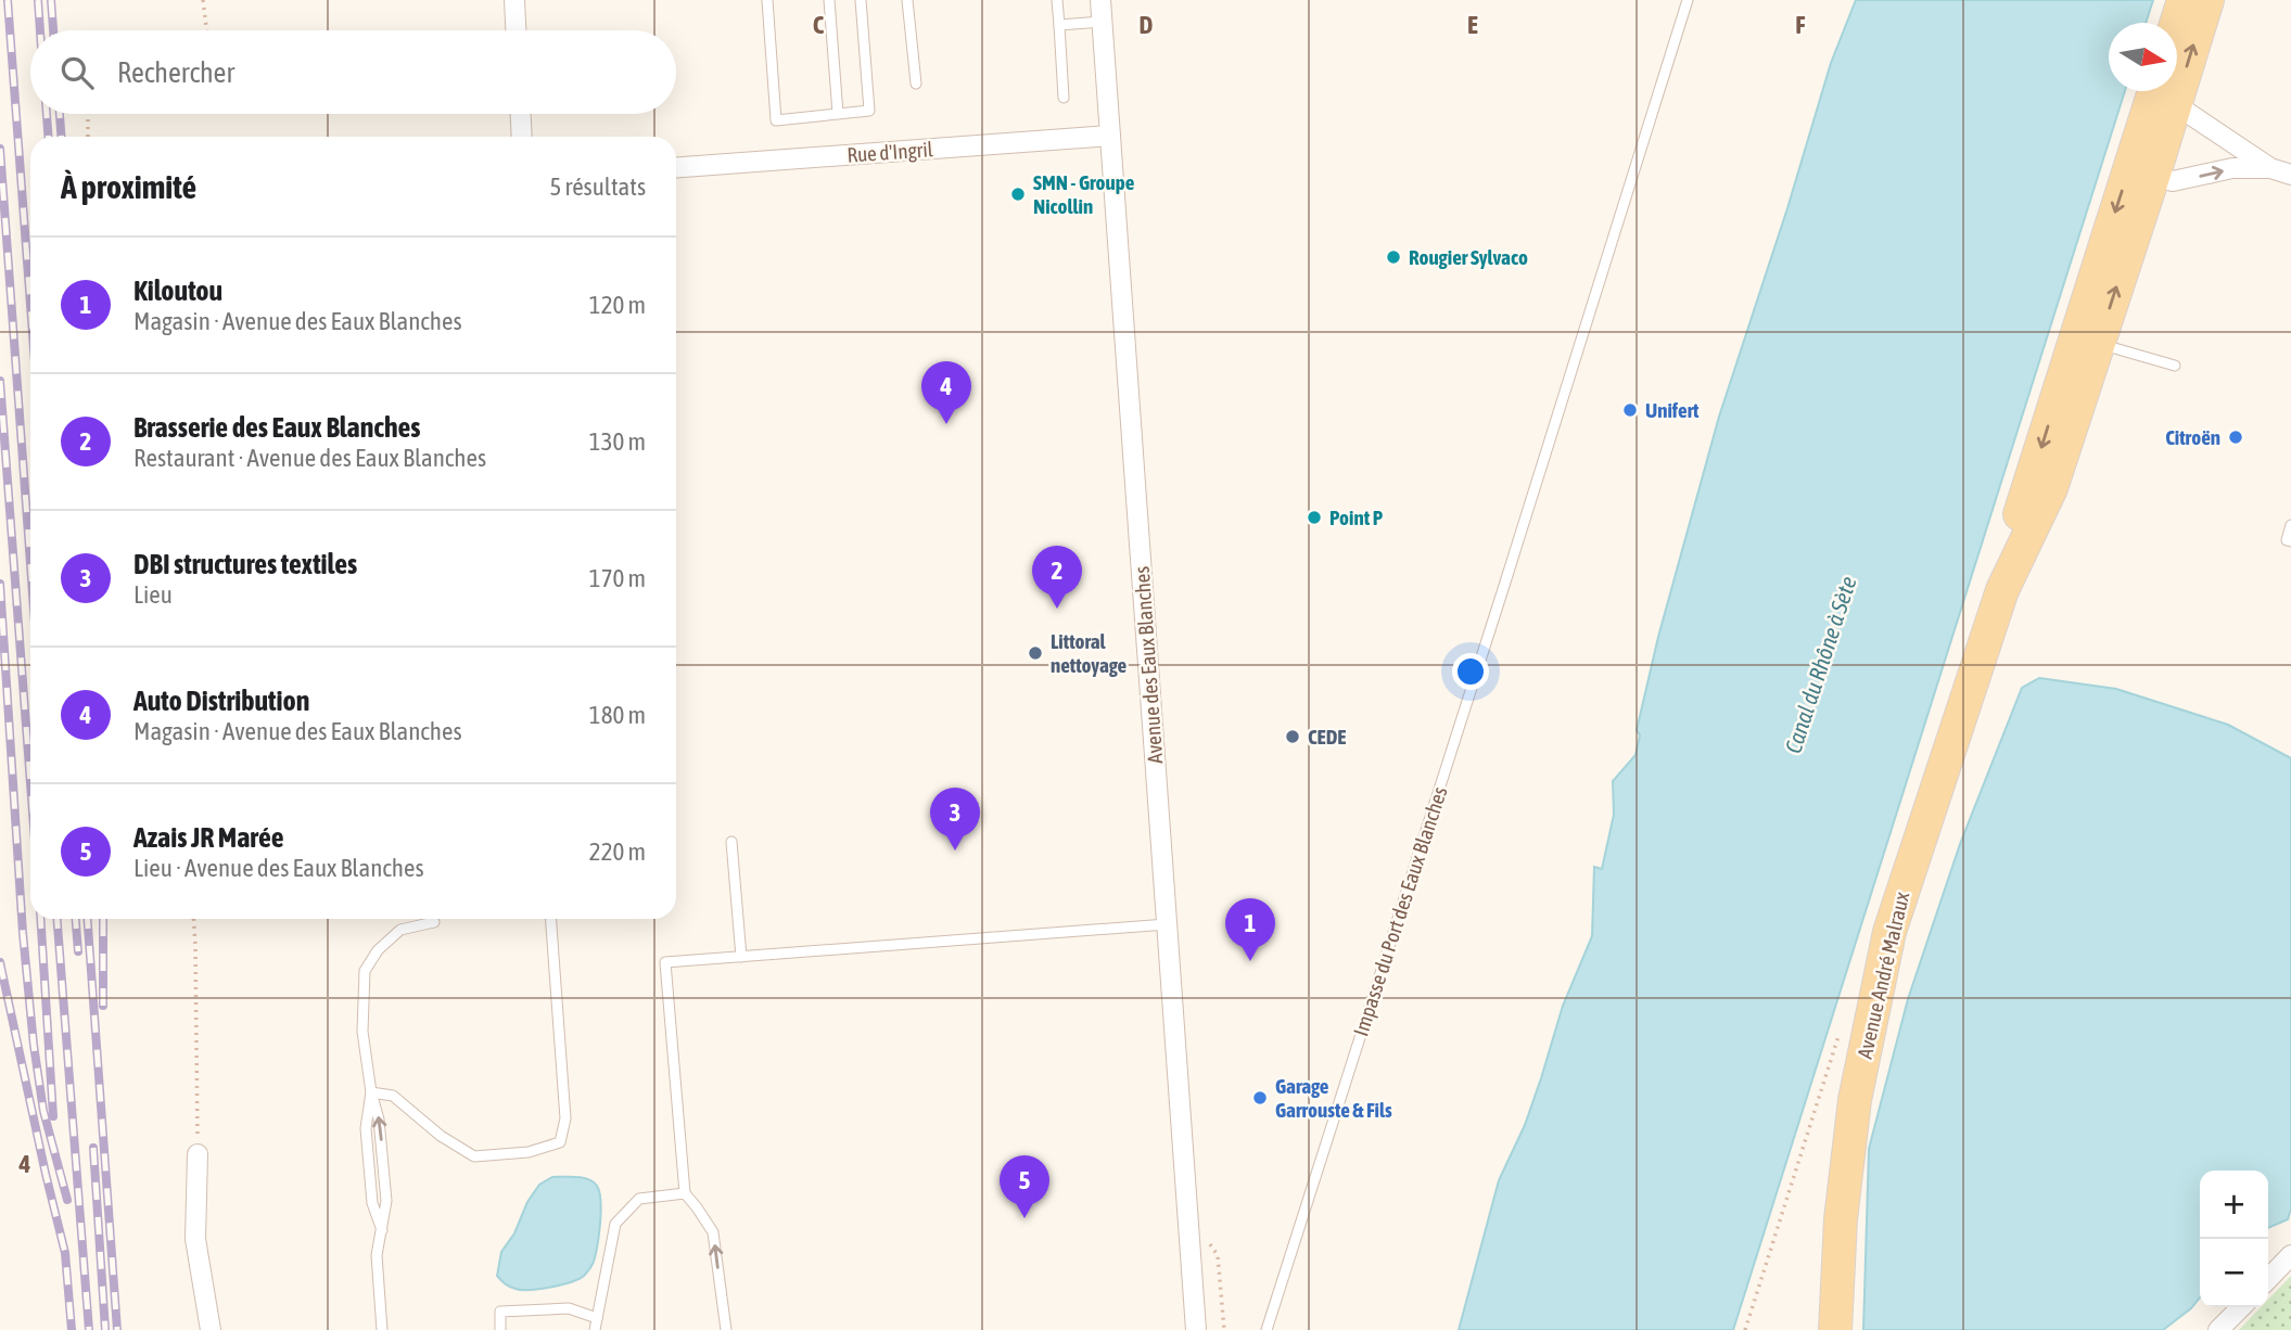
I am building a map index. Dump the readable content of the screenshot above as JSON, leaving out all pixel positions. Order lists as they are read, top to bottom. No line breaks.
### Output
{"streets":{"main road":["Avenue André Malraux"],"street":["Rue d'Ingril","Avenue des Eaux Blanches"],"lane":["Impasse du Port des Eaux Blanches"]},"crossings":[["Rue d'Ingril","Avenue des Eaux Blanches"]],"water":["Canal du Rhône à Sète"],"places":["SMN - Groupe Nicollin","Rougier Sylvaco","Unifert","Citroën","Point P","Littoral nettoyage","CEDE","Garage Garrouste & Fils"],"north":"right","page":{"search":"Rechercher","heading":["À proximité","5 résultats"],"list":[{"mark":"1","name":"Kiloutou","note":"Magasin · Avenue des Eaux Blanches","value":"120 m"},{"mark":"2","name":"Brasserie des Eaux Blanches","note":"Restaurant · Avenue des Eaux Blanches","value":"130 m"},{"mark":"3","name":"DBI structures textiles","note":"Lieu","value":"170 m"},{"mark":"4","name":"Auto Distribution","note":"Magasin · Avenue des Eaux Blanches","value":"180 m"},{"mark":"5","name":"Azais JR Marée","note":"Lieu · Avenue des Eaux Blanches","value":"220 m"}],"pins":["4","2","3","1","5"],"map_buttons":["+","−"]},"grid":{"columns":["C","D","E","F"],"rows":["4"]}}
